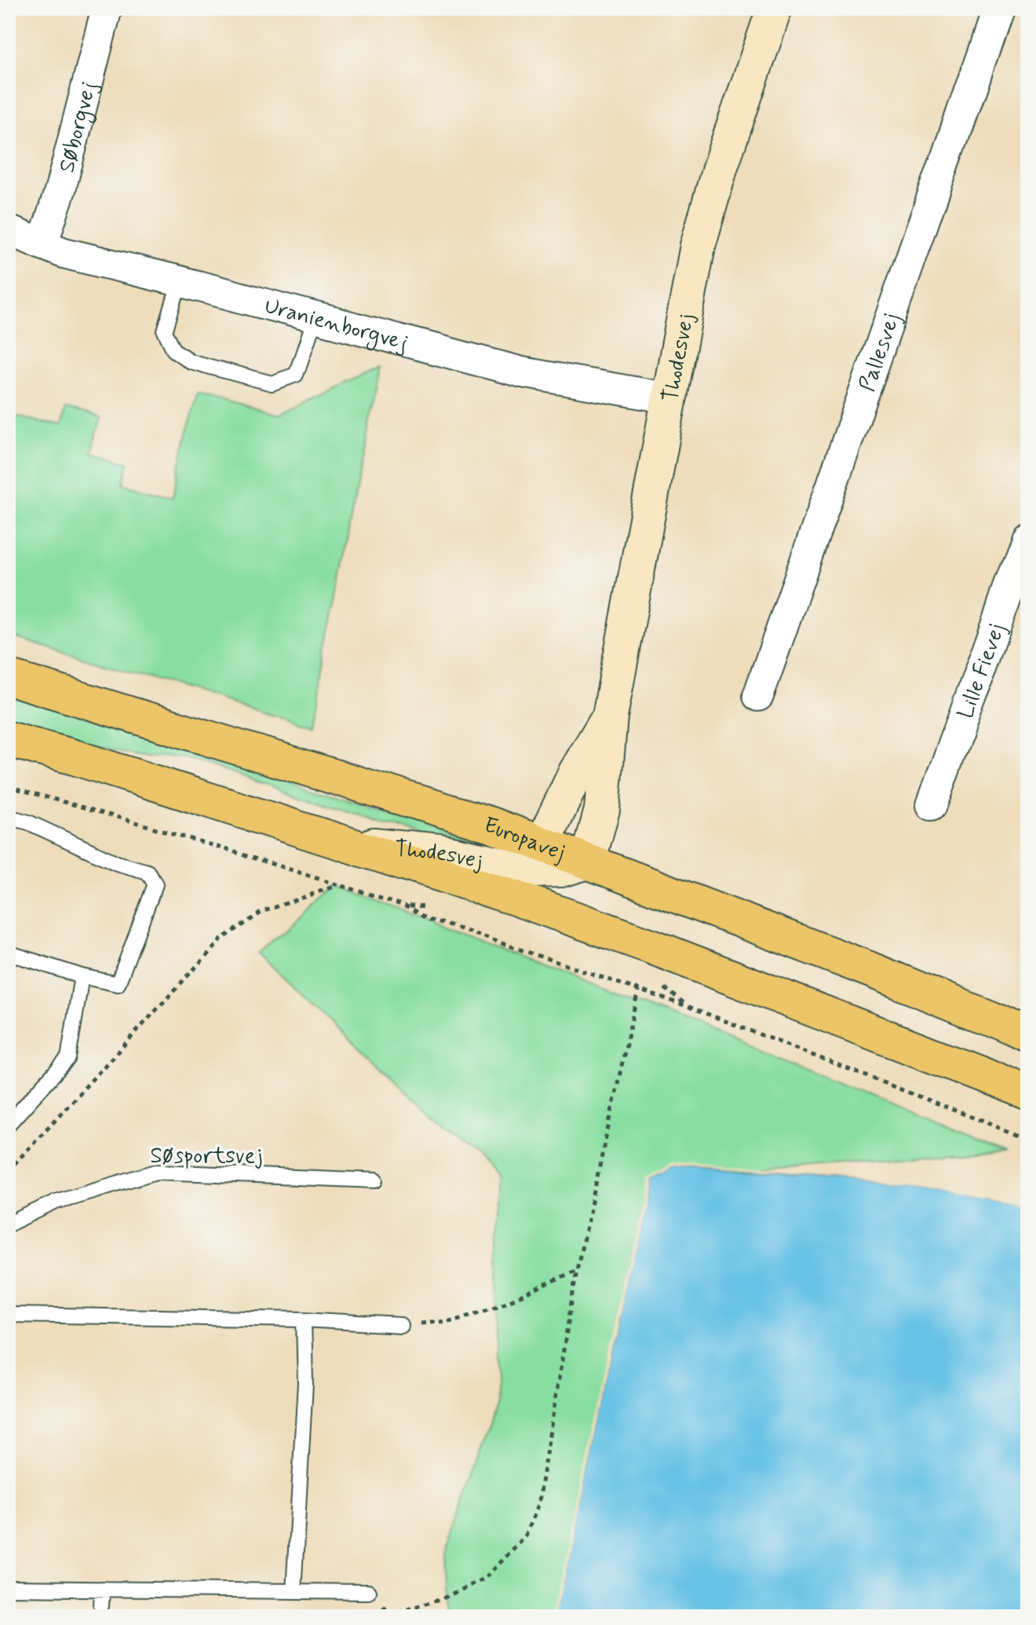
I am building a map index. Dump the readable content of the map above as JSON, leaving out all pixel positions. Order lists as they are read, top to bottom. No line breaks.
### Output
{"streets":{"main road":["Thodesvej","Europavej"],"street":["Søborgvej","Uranienborgvej","Pallesvej","Lille Fievej"],"lane":["Søsportsvej"]},"crossings":[["Søborgvej","Uranienborgvej"],["Uranienborgvej","Thodesvej"],["Thodesvej","Europavej"]]}
